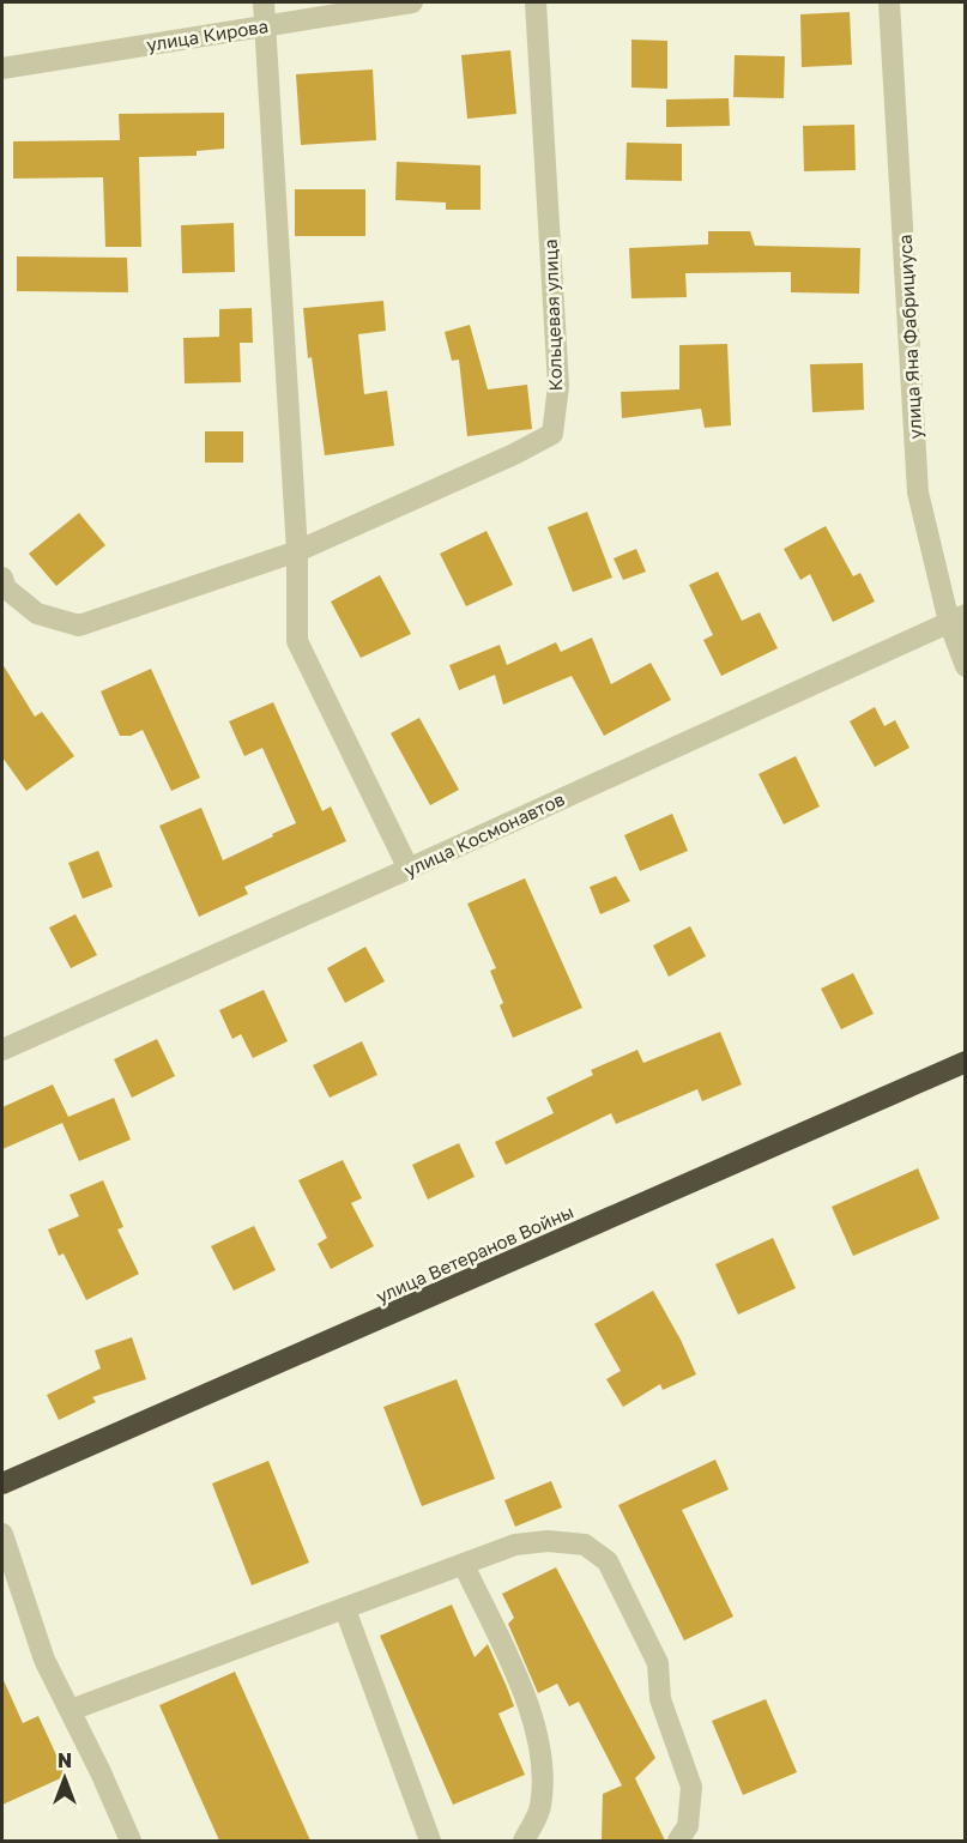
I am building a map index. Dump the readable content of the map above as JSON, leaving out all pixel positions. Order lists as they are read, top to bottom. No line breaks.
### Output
{"streets":{"highway":["улица Ветеранов Войны"],"street":["улица Кирова","Кольцевая улица","улица Яна Фабрициуса","улица Космонавтов"]},"crossings":[["улица Яна Фабрициуса","улица Космонавтов"]],"north":"top"}
